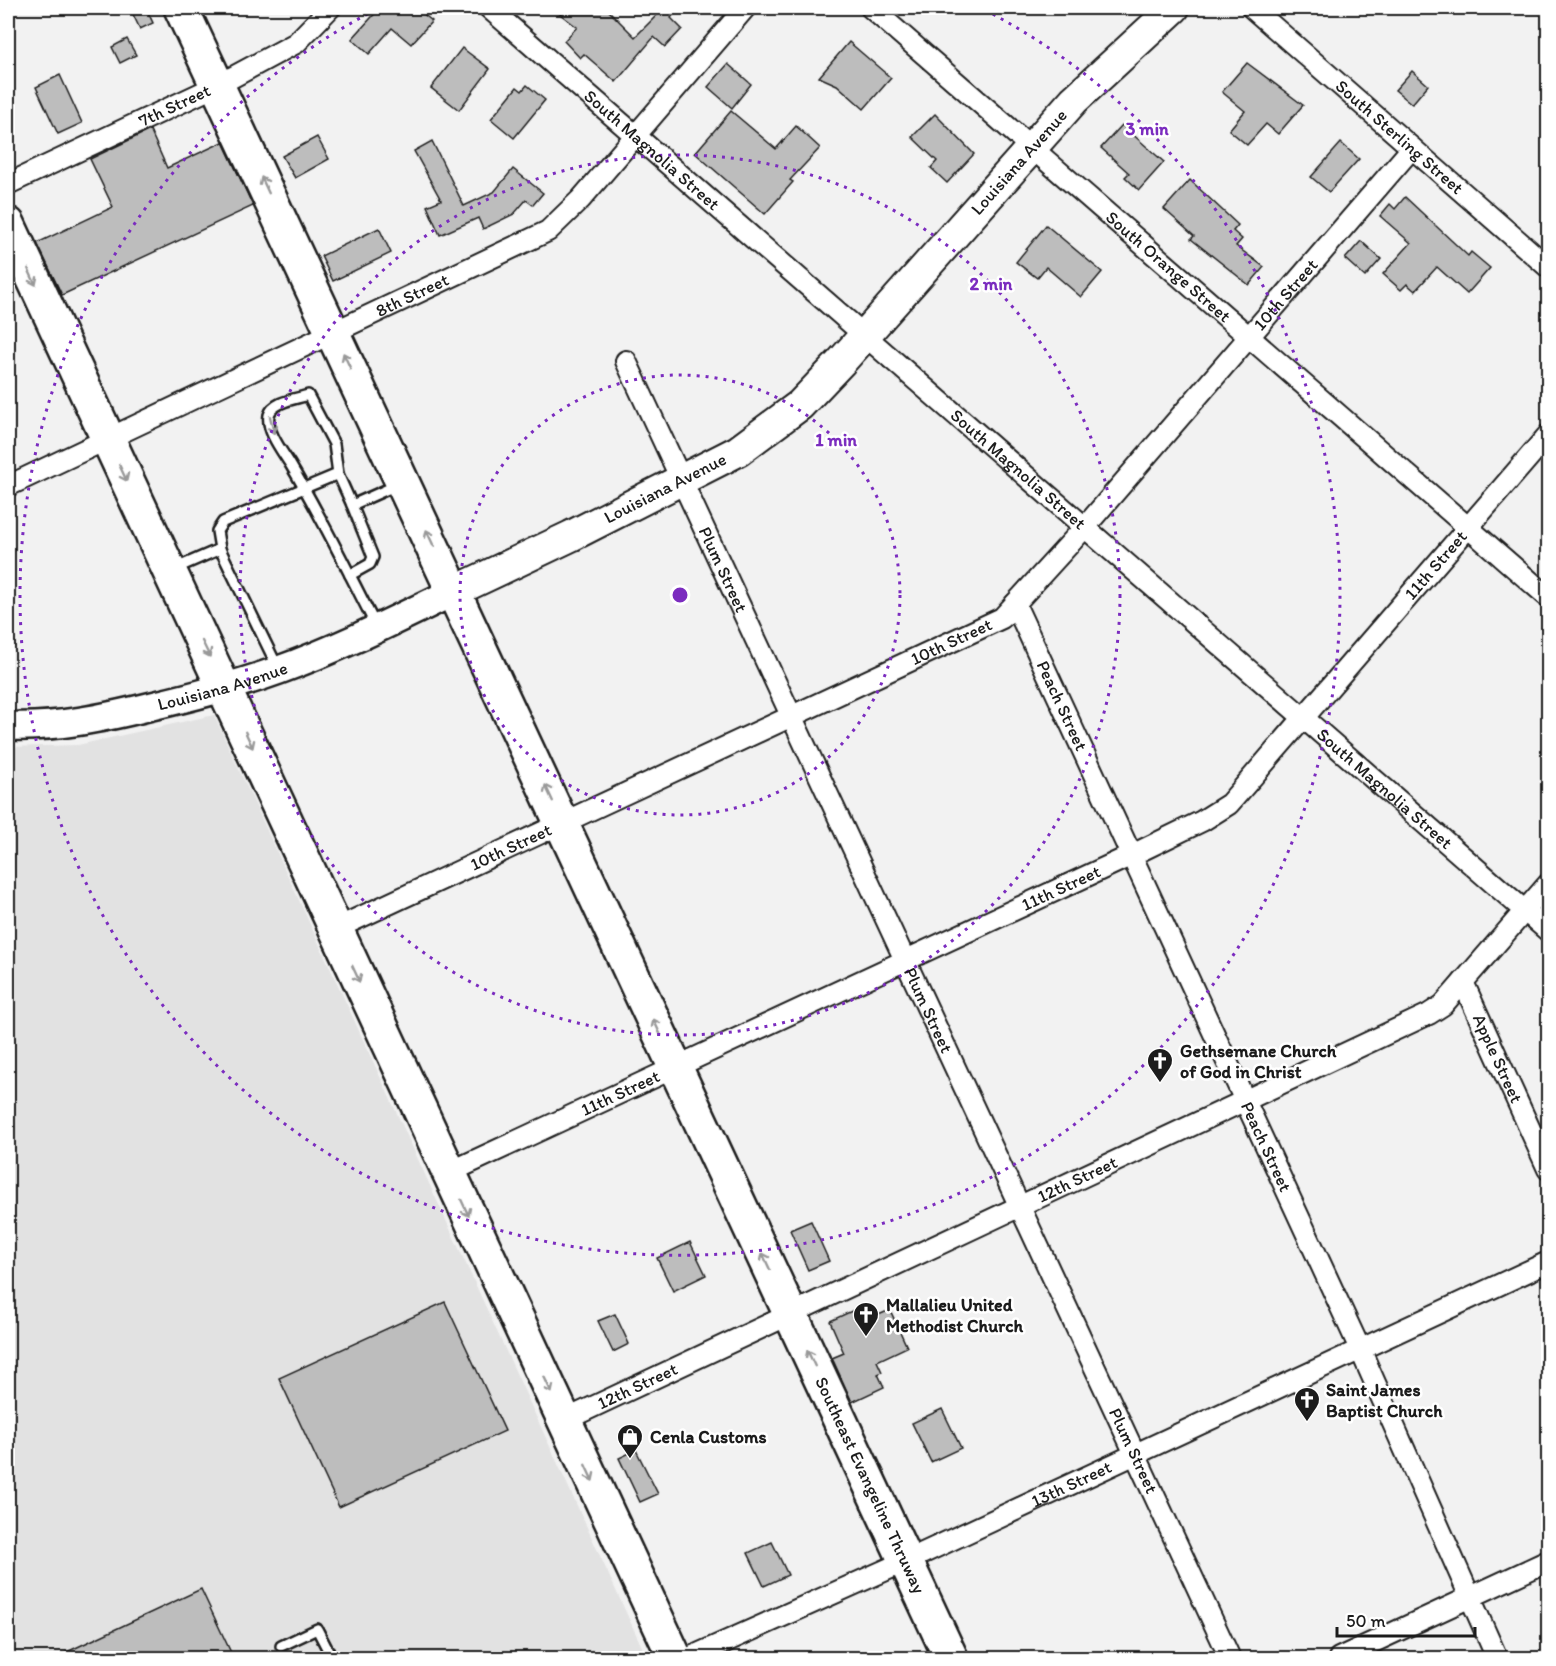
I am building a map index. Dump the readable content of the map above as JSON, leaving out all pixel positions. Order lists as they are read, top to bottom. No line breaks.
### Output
{"streets":{"highway":["Southeast Evangeline Thruway"],"main road":["Louisiana Avenue"],"street":["7th Street","South Sterling Street","South Magnolia Street","South Orange Street","10th Street","8th Street","11th Street","Plum Street","Peach Street","Apple Street","12th Street","13th Street"]},"crossings":[["7th Street","Southeast Evangeline Thruway"],["South Sterling Street","10th Street"],["South Magnolia Street","Louisiana Avenue"],["South Magnolia Street","10th Street"],["South Magnolia Street","8th Street"],["South Magnolia Street","11th Street"],["South Magnolia Street","12th Street"],["Louisiana Avenue","South Orange Street"],["Louisiana Avenue","Plum Street"],["Louisiana Avenue","Southeast Evangeline Thruway"],["South Orange Street","10th Street"],["South Orange Street","11th Street"],["10th Street","Plum Street"],["10th Street","Peach Street"],["10th Street","Southeast Evangeline Thruway"],["8th Street","Southeast Evangeline Thruway"],["11th Street","Plum Street"],["11th Street","Peach Street"],["11th Street","Southeast Evangeline Thruway"],["Plum Street","12th Street"],["Plum Street","13th Street"],["Peach Street","12th Street"],["Peach Street","13th Street"],["Apple Street","12th Street"],["12th Street","Southeast Evangeline Thruway"],["13th Street","Southeast Evangeline Thruway"]],"places":{"church":["Gethsemane Church of God in Christ","Mallalieu United Methodist Church","Saint James Baptist Church"],"shop":["Cenla Customs"]},"scale_bar":"50 m","rings":["3 min","2 min","1 min"]}
